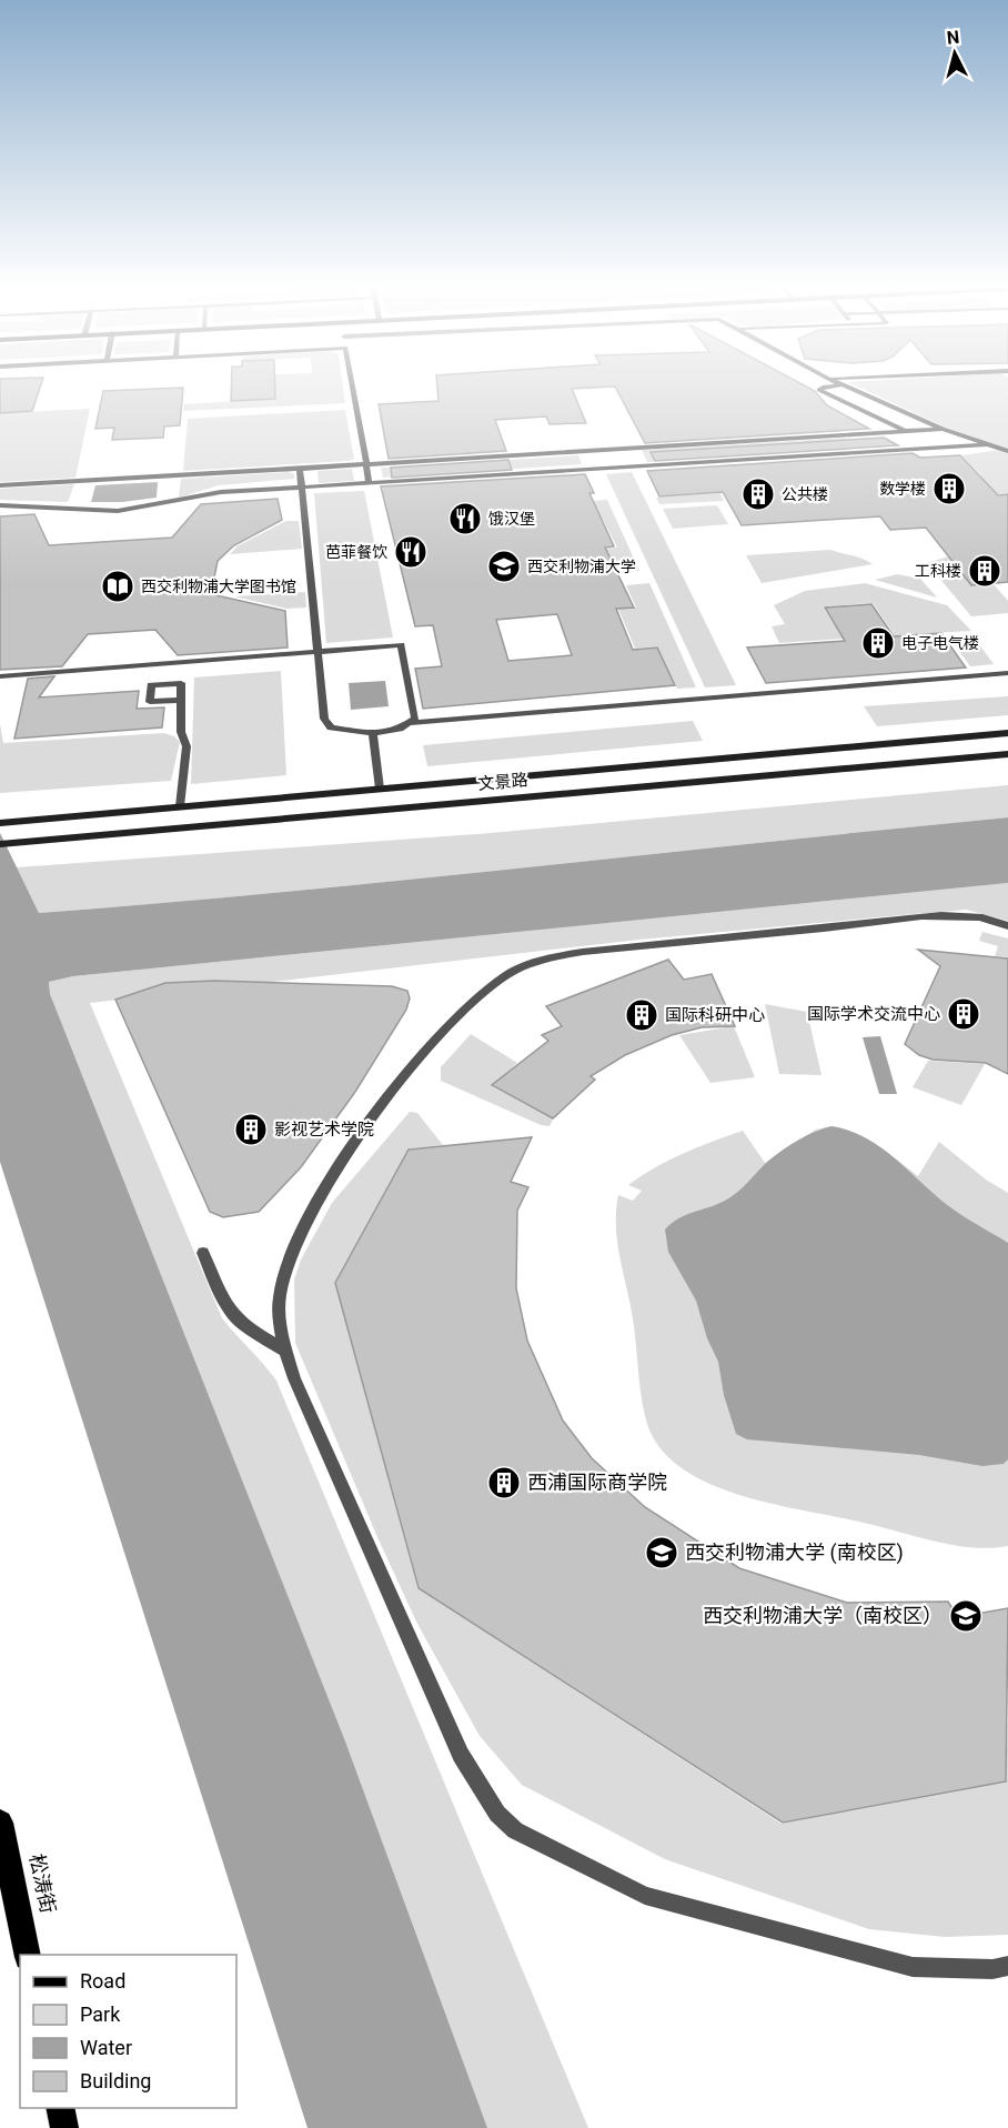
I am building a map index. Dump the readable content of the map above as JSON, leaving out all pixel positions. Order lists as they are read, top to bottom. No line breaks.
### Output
{"streets":{"main road":["文景路","松涛街"]},"places":{"building":["数学楼","公共楼","工科楼","电子电气楼","国际学术交流中心","国际科研中心","影视艺术学院","西浦国际商学院"],"restaurant":["饿汉堡","芭菲餐饮"],"school or university":["西交利物浦大学","西交利物浦大学 (南校区)","西交利物浦大学（南校区）"],"library":["西交利物浦大学图书馆"]},"legend":["Road","Park","Water","Building"],"north":"top"}
